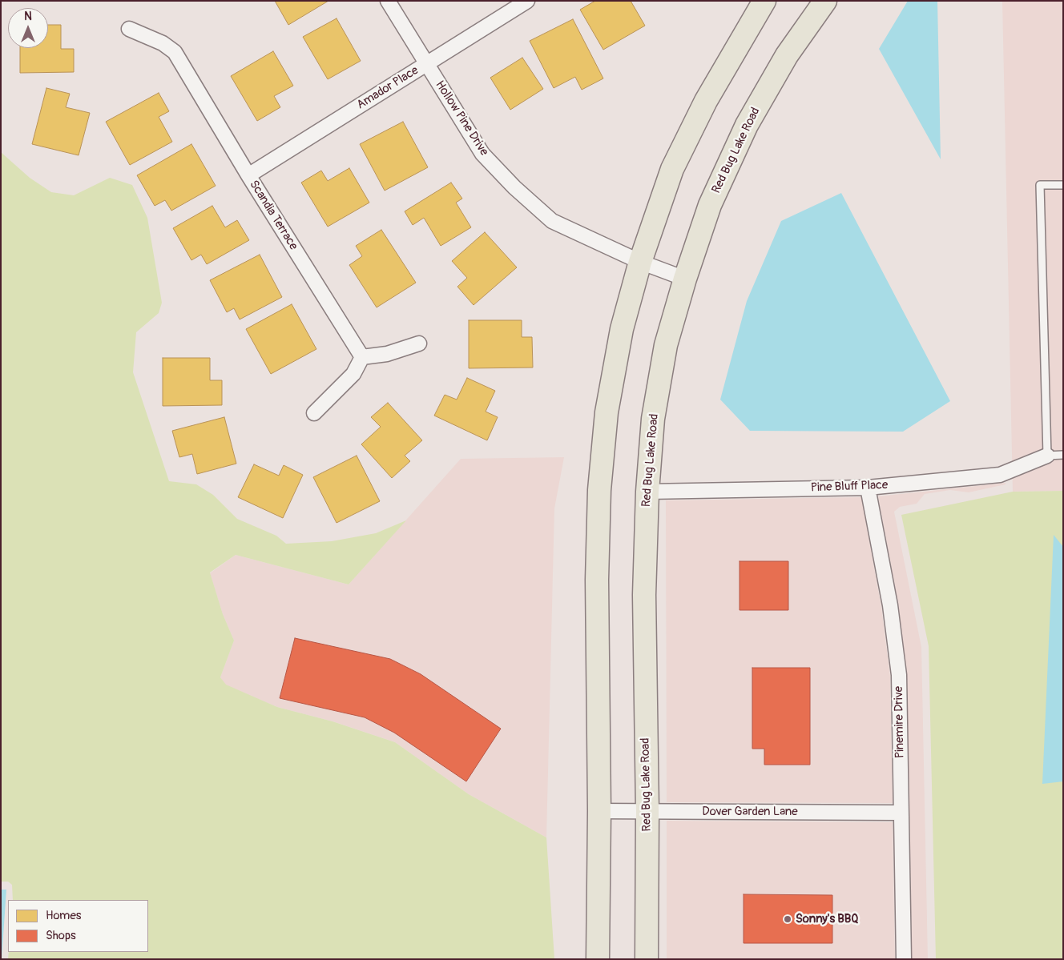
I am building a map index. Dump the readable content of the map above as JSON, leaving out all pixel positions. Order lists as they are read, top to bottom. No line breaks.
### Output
{"streets":{"main road":["Red Bug Lake Road"],"street":["Amador Place","Hollow Pine Drive","Scandia Terrace","Pine Bluff Place","Pinemire Drive","Dover Garden Lane"]},"crossings":[["Amador Place","Hollow Pine Drive"],["Amador Place","Scandia Terrace"],["Hollow Pine Drive","Red Bug Lake Road"],["Red Bug Lake Road","Pine Bluff Place"],["Red Bug Lake Road","Dover Garden Lane"],["Pine Bluff Place","Pinemire Drive"],["Pinemire Drive","Dover Garden Lane"]],"places":["Sonny's BBQ"],"legend":["Homes","Shops"],"north":"top"}
